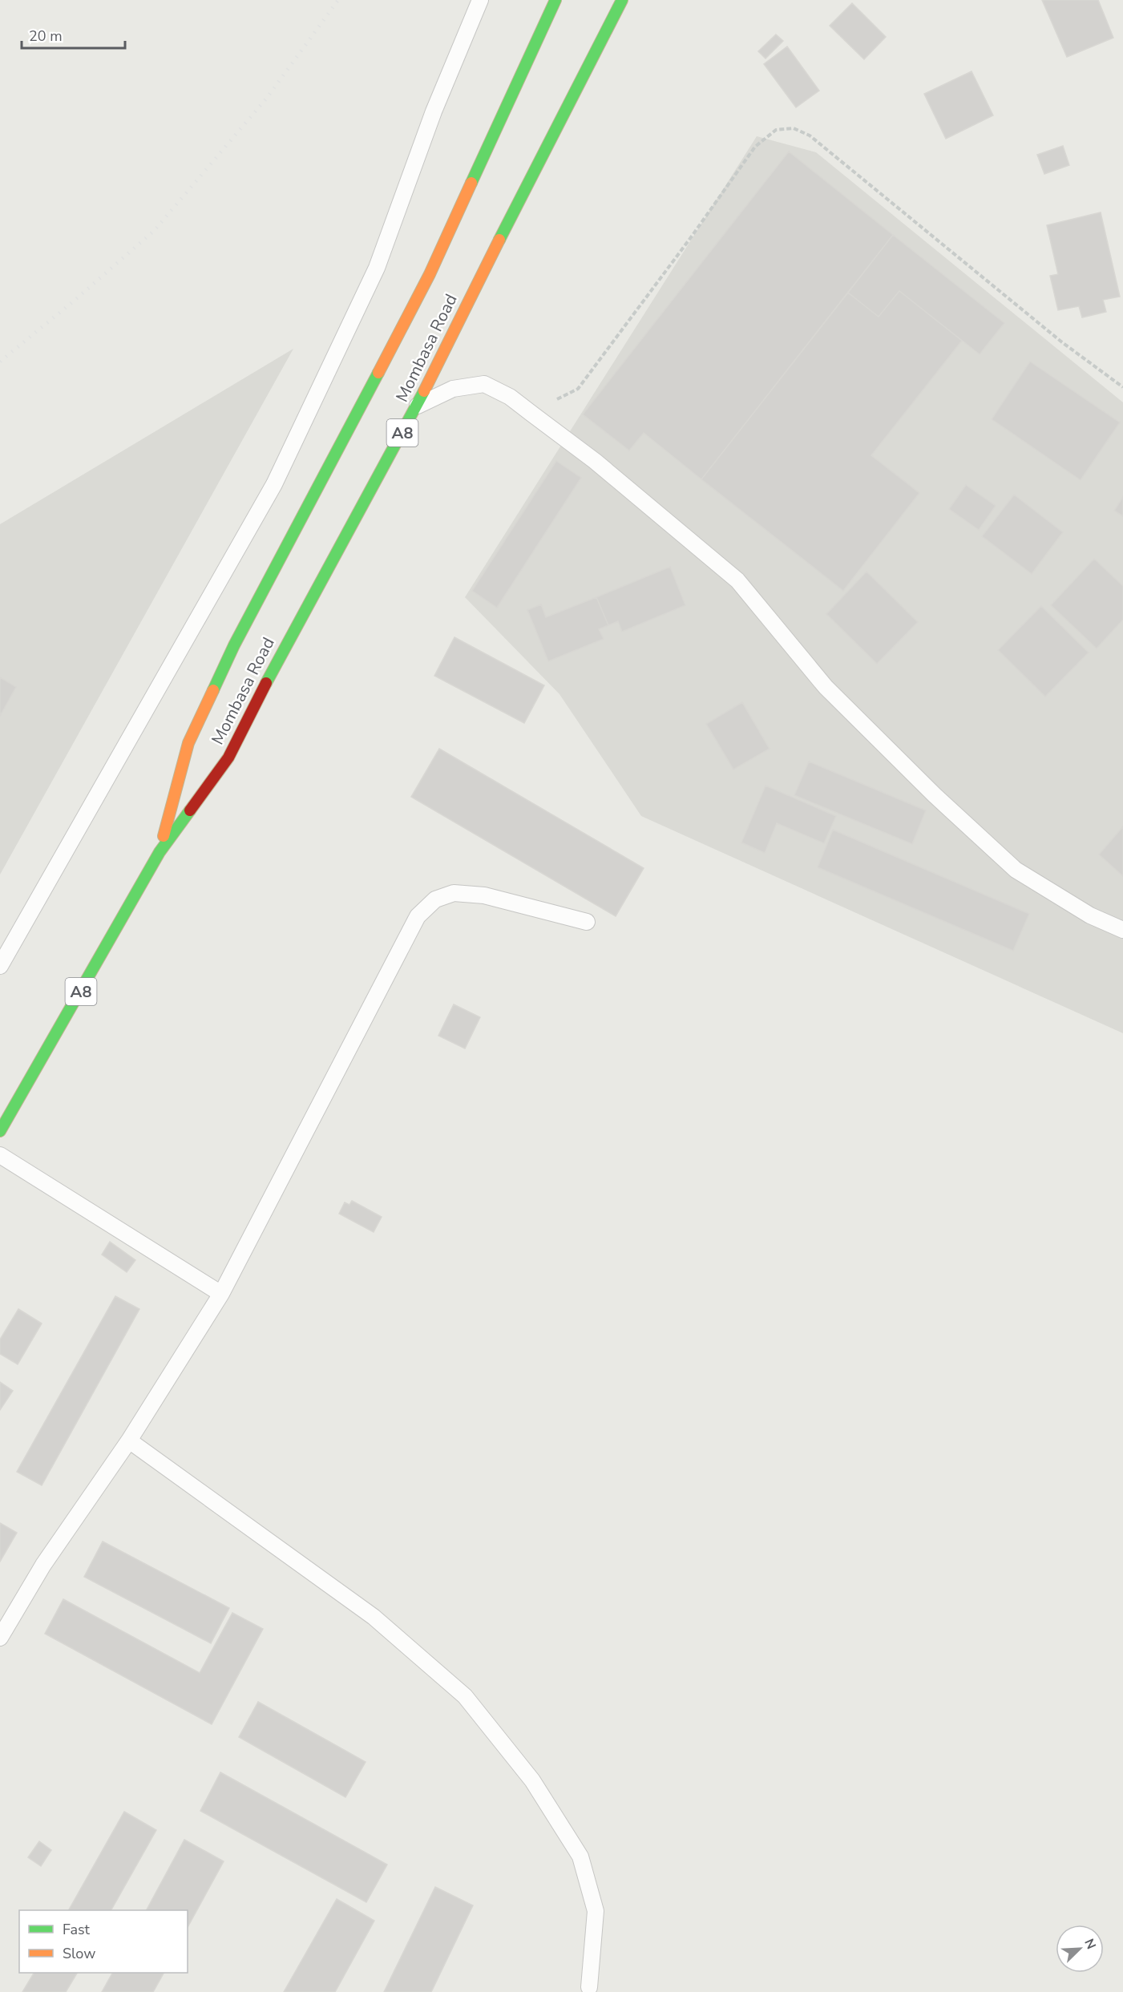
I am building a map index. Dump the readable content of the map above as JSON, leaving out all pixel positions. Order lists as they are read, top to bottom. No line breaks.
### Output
{"streets":{"highway":["Mombasa Road","A8"]},"legend":["Fast","Slow"],"scale_bar":"20 m","north":"top right"}
